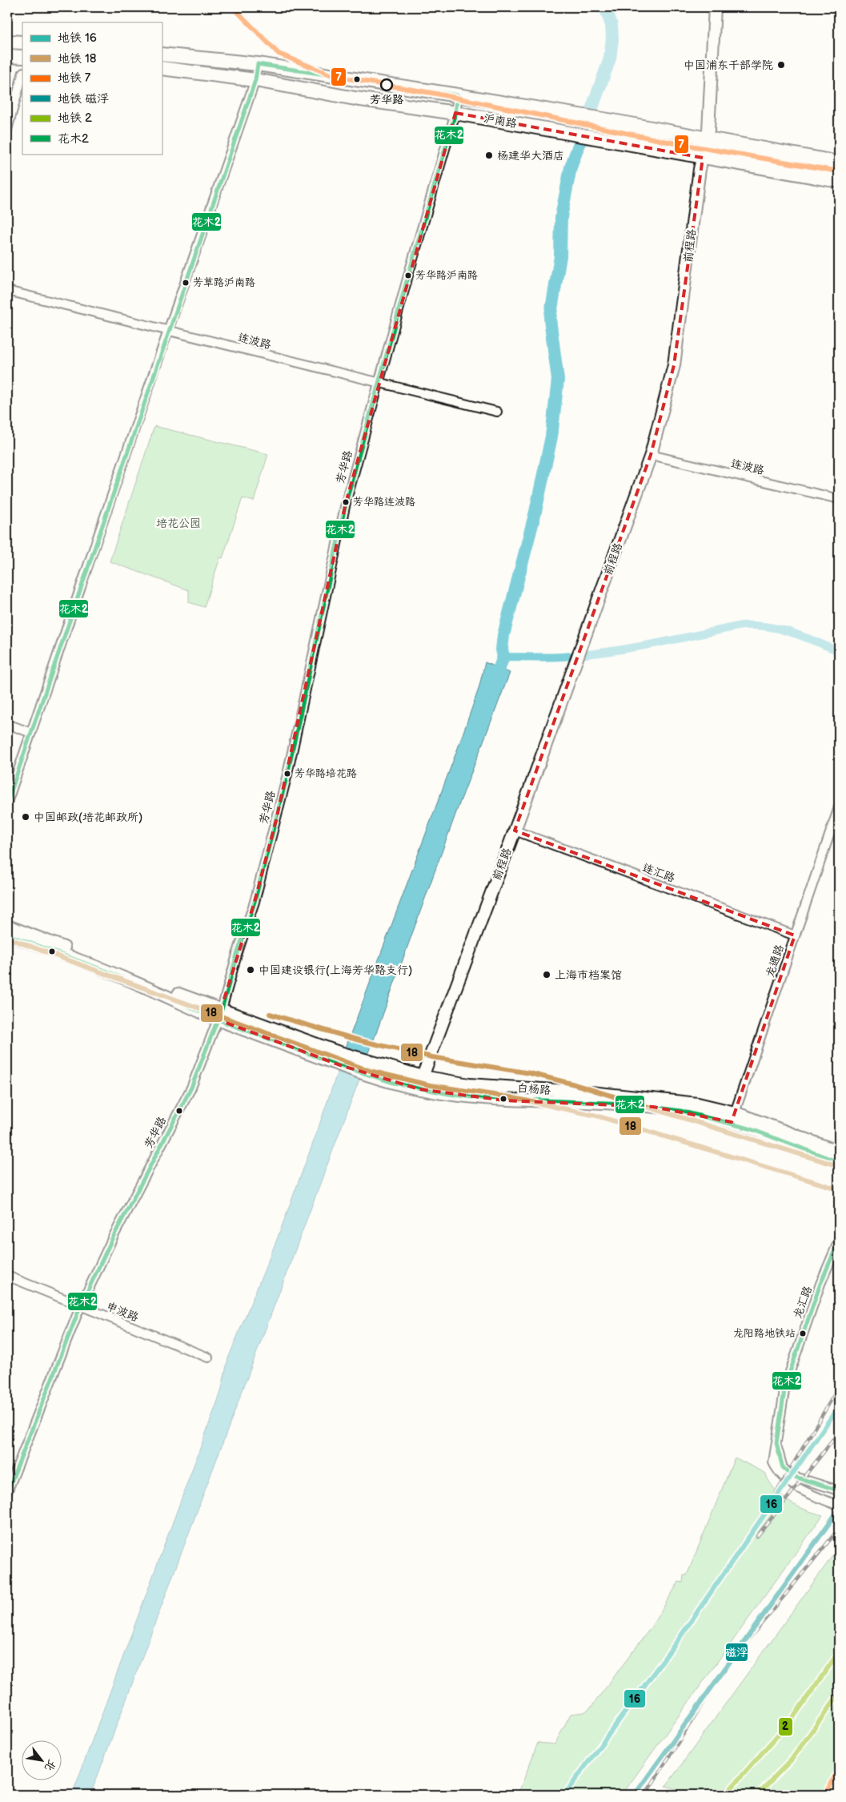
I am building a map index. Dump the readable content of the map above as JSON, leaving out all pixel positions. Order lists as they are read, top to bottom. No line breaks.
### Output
{"streets":{"main road":["沪南路","前程路","白杨路"],"street":["连波路","芳华路","连汇路","龙通路","龙汇路","申波路"]},"crossings":[["沪南路","前程路"],["沪南路","芳华路"],["前程路","连波路"],["前程路","连汇路"],["前程路","白杨路"],["连波路","芳华路"],["芳华路","白杨路"],["芳华路","申波路"],["连汇路","龙通路"],["龙通路","白杨路"]],"parks":["培花公园"],"places":["中国浦东干部学院","芳华路","杨建华大酒店","芳华路沪南路","芳草路沪南路","芳华路连波路","芳华路培花路","中国邮政(培花邮政所)","中国建设银行(上海芳华路支行)","上海市档案馆","龙阳路地铁站"],"lines":["metro line 7","transit line 花木2","metro line 18","metro line 16","metro line 磁浮","metro line 2"],"legend":["地铁 16","地铁 18","地铁 7","地铁 磁浮","地铁 2","花木2"],"north":"bottom right"}
